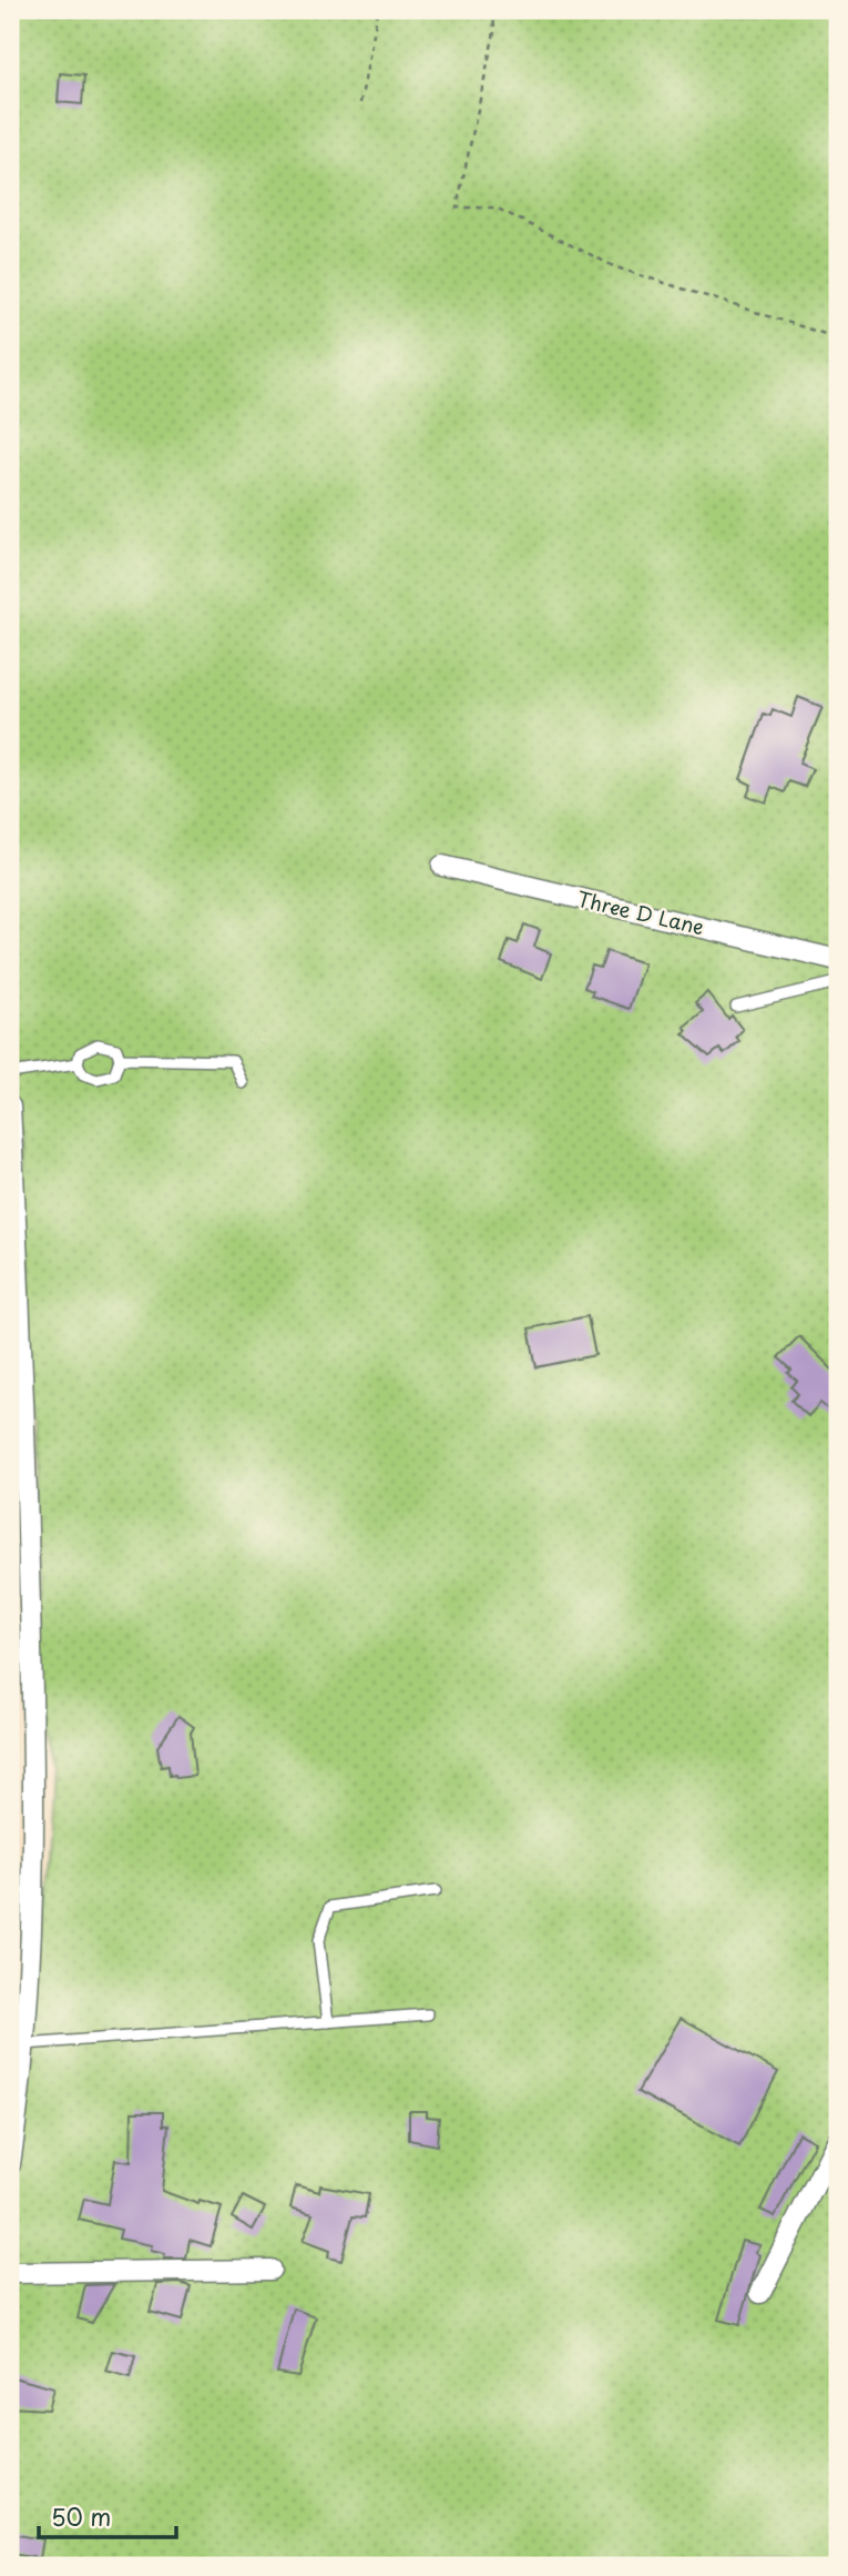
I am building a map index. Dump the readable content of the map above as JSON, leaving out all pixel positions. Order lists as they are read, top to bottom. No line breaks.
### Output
{"streets":{"street":["Three D Lane"]},"scale_bar":"50 m"}
